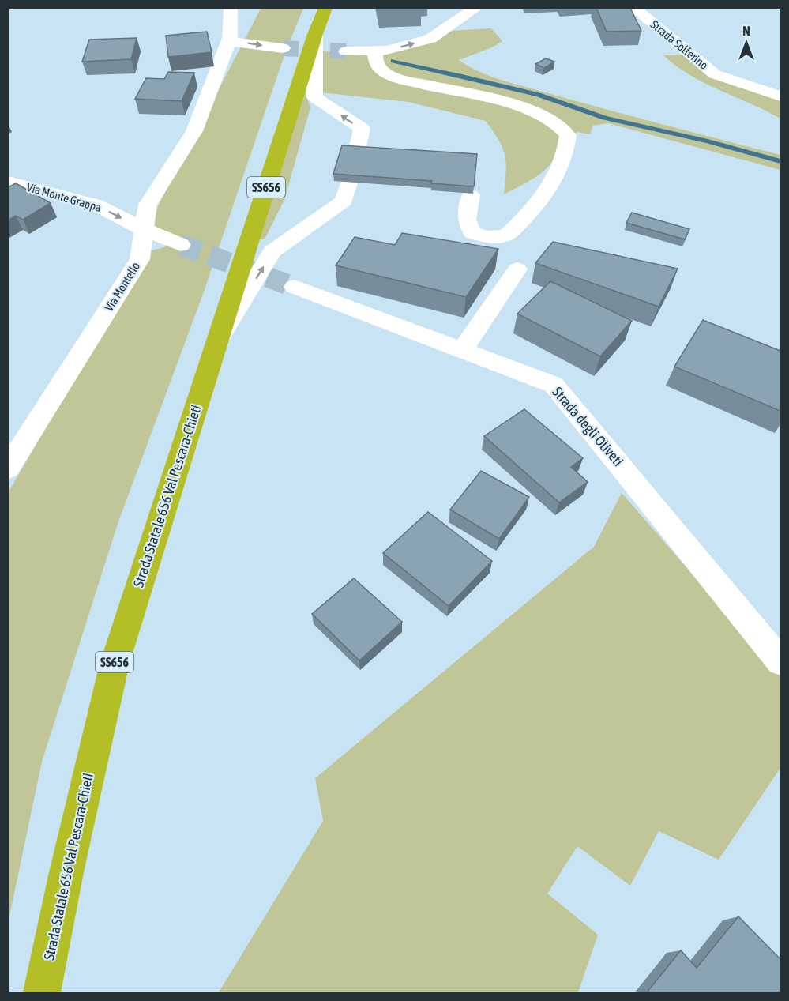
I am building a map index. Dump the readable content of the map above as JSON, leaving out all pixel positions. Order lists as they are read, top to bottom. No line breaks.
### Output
{"streets":{"highway":["SS656","Strada Statale 656 Val Pescara-Chieti"],"street":["Strada Solferino","Via Monte Grappa","Via Montello","Strada degli Oliveti"]},"crossings":[["Via Monte Grappa","Via Montello"]],"one_way":["Via Monte Grappa"],"north":"top"}
